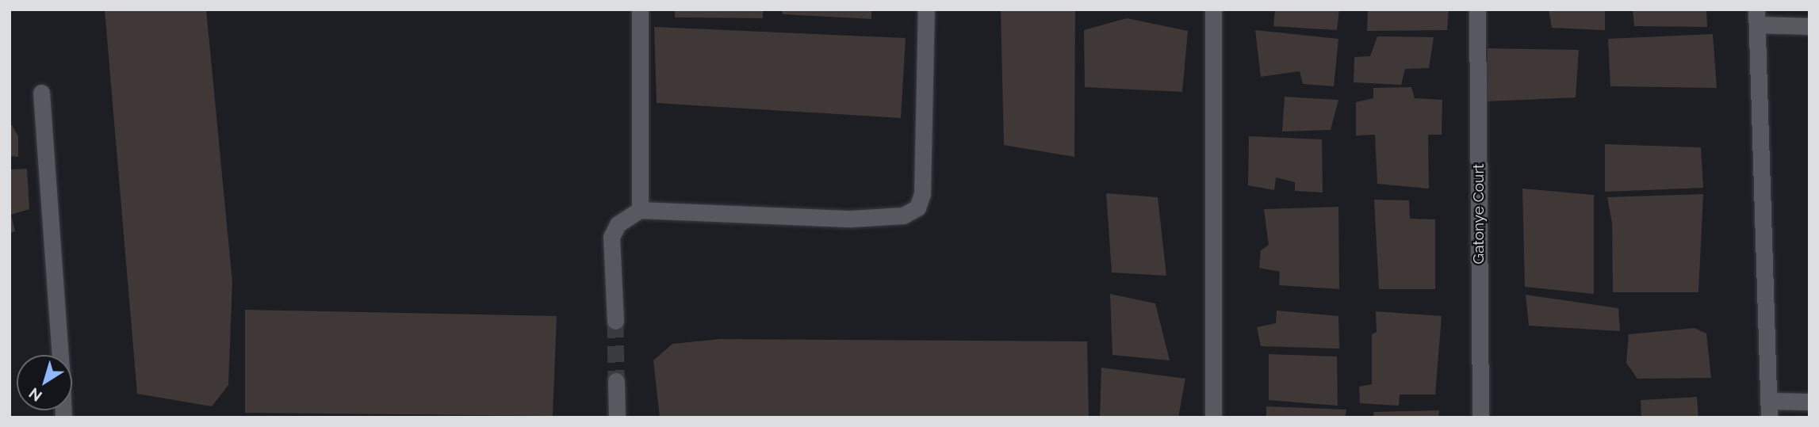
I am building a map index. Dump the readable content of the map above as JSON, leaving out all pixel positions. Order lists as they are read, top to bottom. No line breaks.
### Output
{"streets":{"street":["Gatonye Court"]},"north":"bottom left"}
